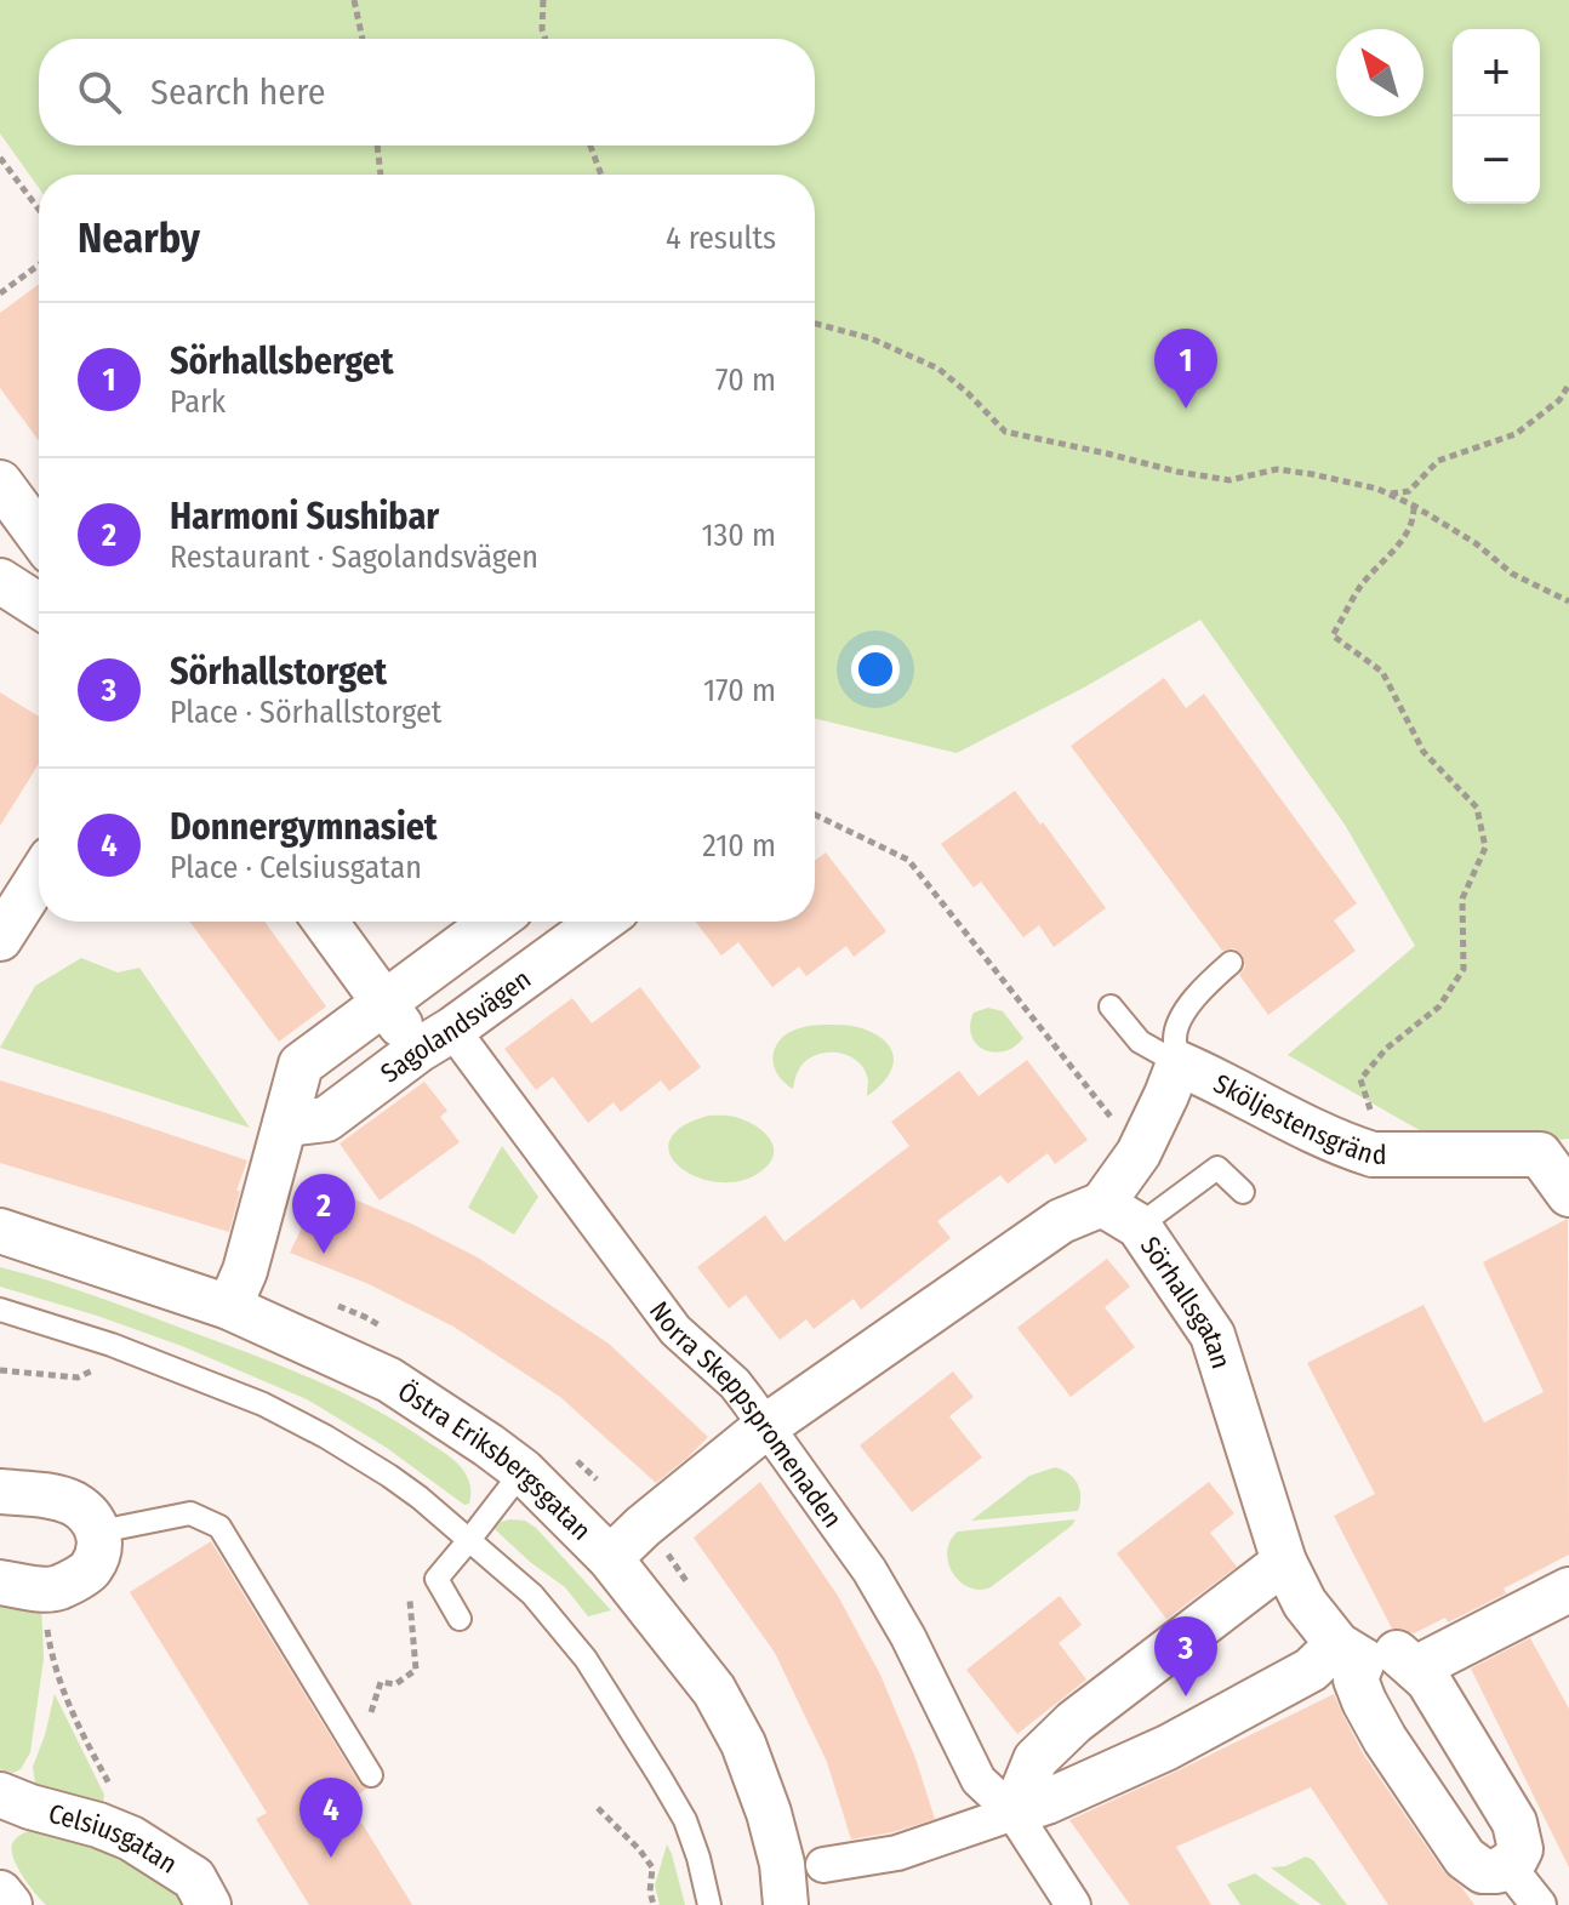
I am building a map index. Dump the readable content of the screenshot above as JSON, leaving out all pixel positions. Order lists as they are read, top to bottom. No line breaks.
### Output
{"streets":{"street":["Sagolandsvägen","Sköljestensgränd","Sörhallsgatan","Norra Skeppspromenaden","Östra Eriksbergsgatan","Celsiusgatan"]},"crossings":[["Sagolandsvägen","Norra Skeppspromenaden"],["Sköljestensgränd","Sörhallsgatan"]],"north":"top left","page":{"map_buttons":["+","−"],"search":"Search here","heading":["Nearby","4 results"],"list":[{"mark":"1","name":"Sörhallsberget","note":"Park","value":"70 m"},{"mark":"2","name":"Harmoni Sushibar","note":"Restaurant · Sagolandsvägen","value":"130 m"},{"mark":"3","name":"Sörhallstorget","note":"Place · Sörhallstorget","value":"170 m"},{"mark":"4","name":"Donnergymnasiet","note":"Place · Celsiusgatan","value":"210 m"}],"pins":["1","2","3","4"]}}
